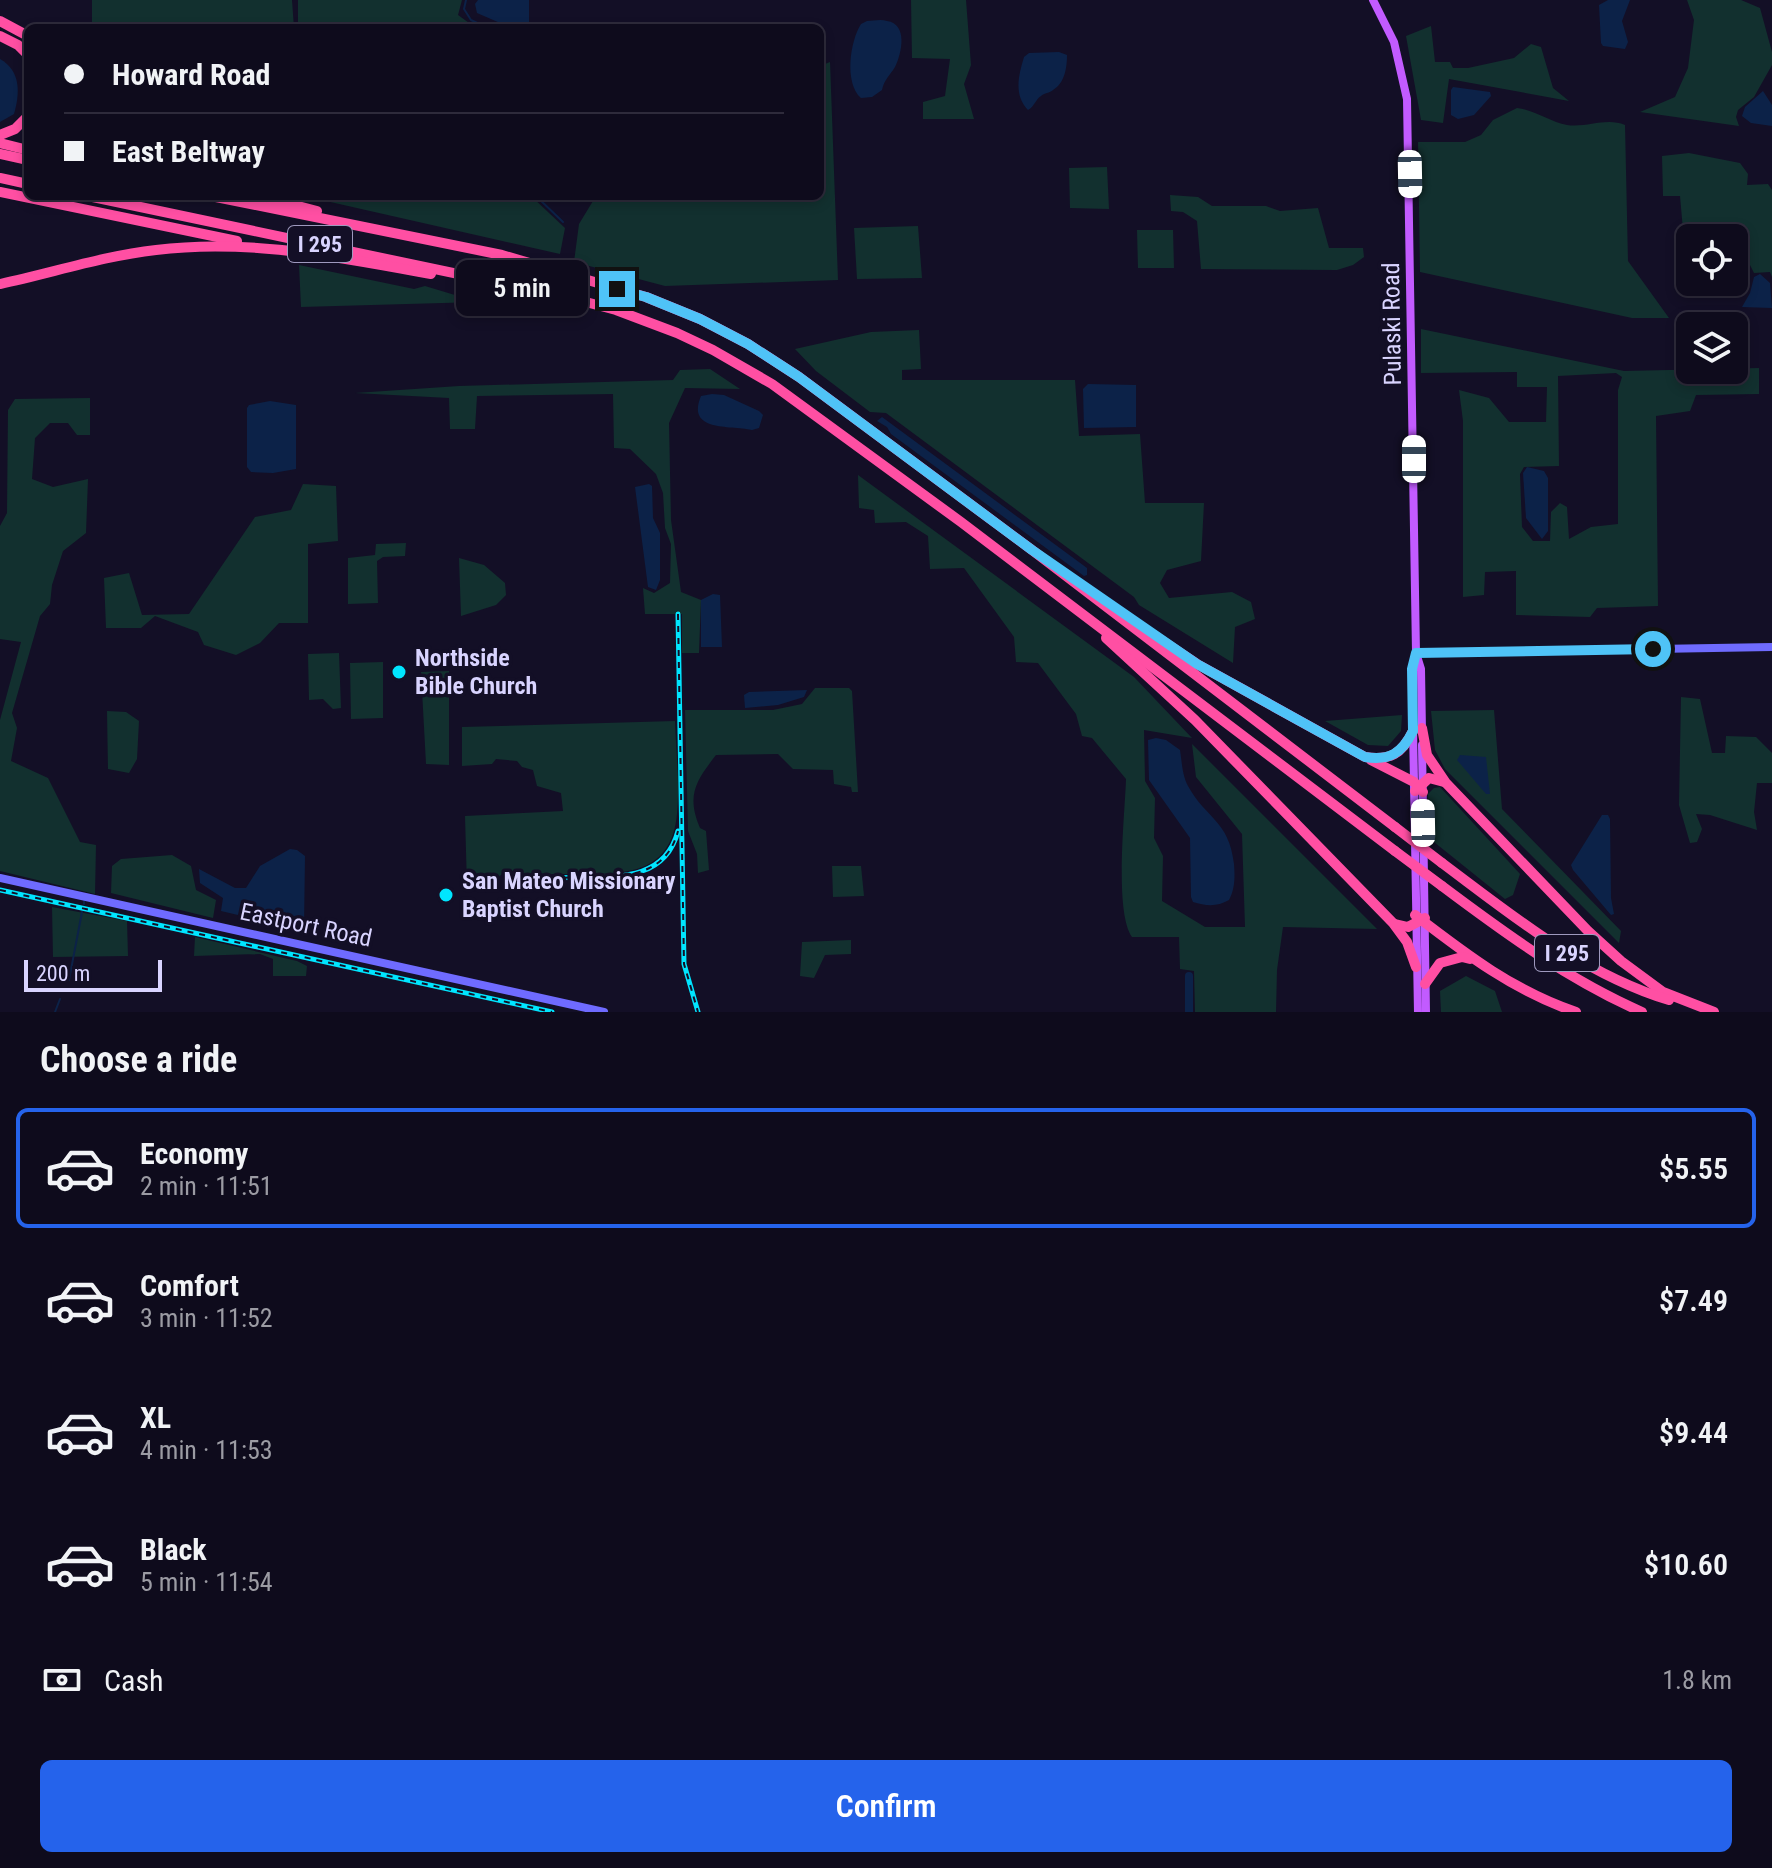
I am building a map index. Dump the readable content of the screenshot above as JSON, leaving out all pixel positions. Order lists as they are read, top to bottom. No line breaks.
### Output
{"streets":{"highway":["I 295"],"main road":["Pulaski Road"],"street":["Eastport Road"]},"places":["Northside Bible Church","San Mateo Missionary Baptist Church"],"scale_bar":"200 m","page":{"banner":["Howard Road","East Beltway"],"bubble":"5 min","scale":"200 m","heading":"Choose a ride","list":[{"name":"Economy","note":"2 min · 11:51","value":"$5.55"},{"name":"Comfort","note":"3 min · 11:52","value":"$7.49"},{"name":"XL","note":"4 min · 11:53","value":"$9.44"},{"name":"Black","note":"5 min · 11:54","value":"$10.60"}],"pay":["Cash","1.8 km"],"buttons":"Confirm"}}
